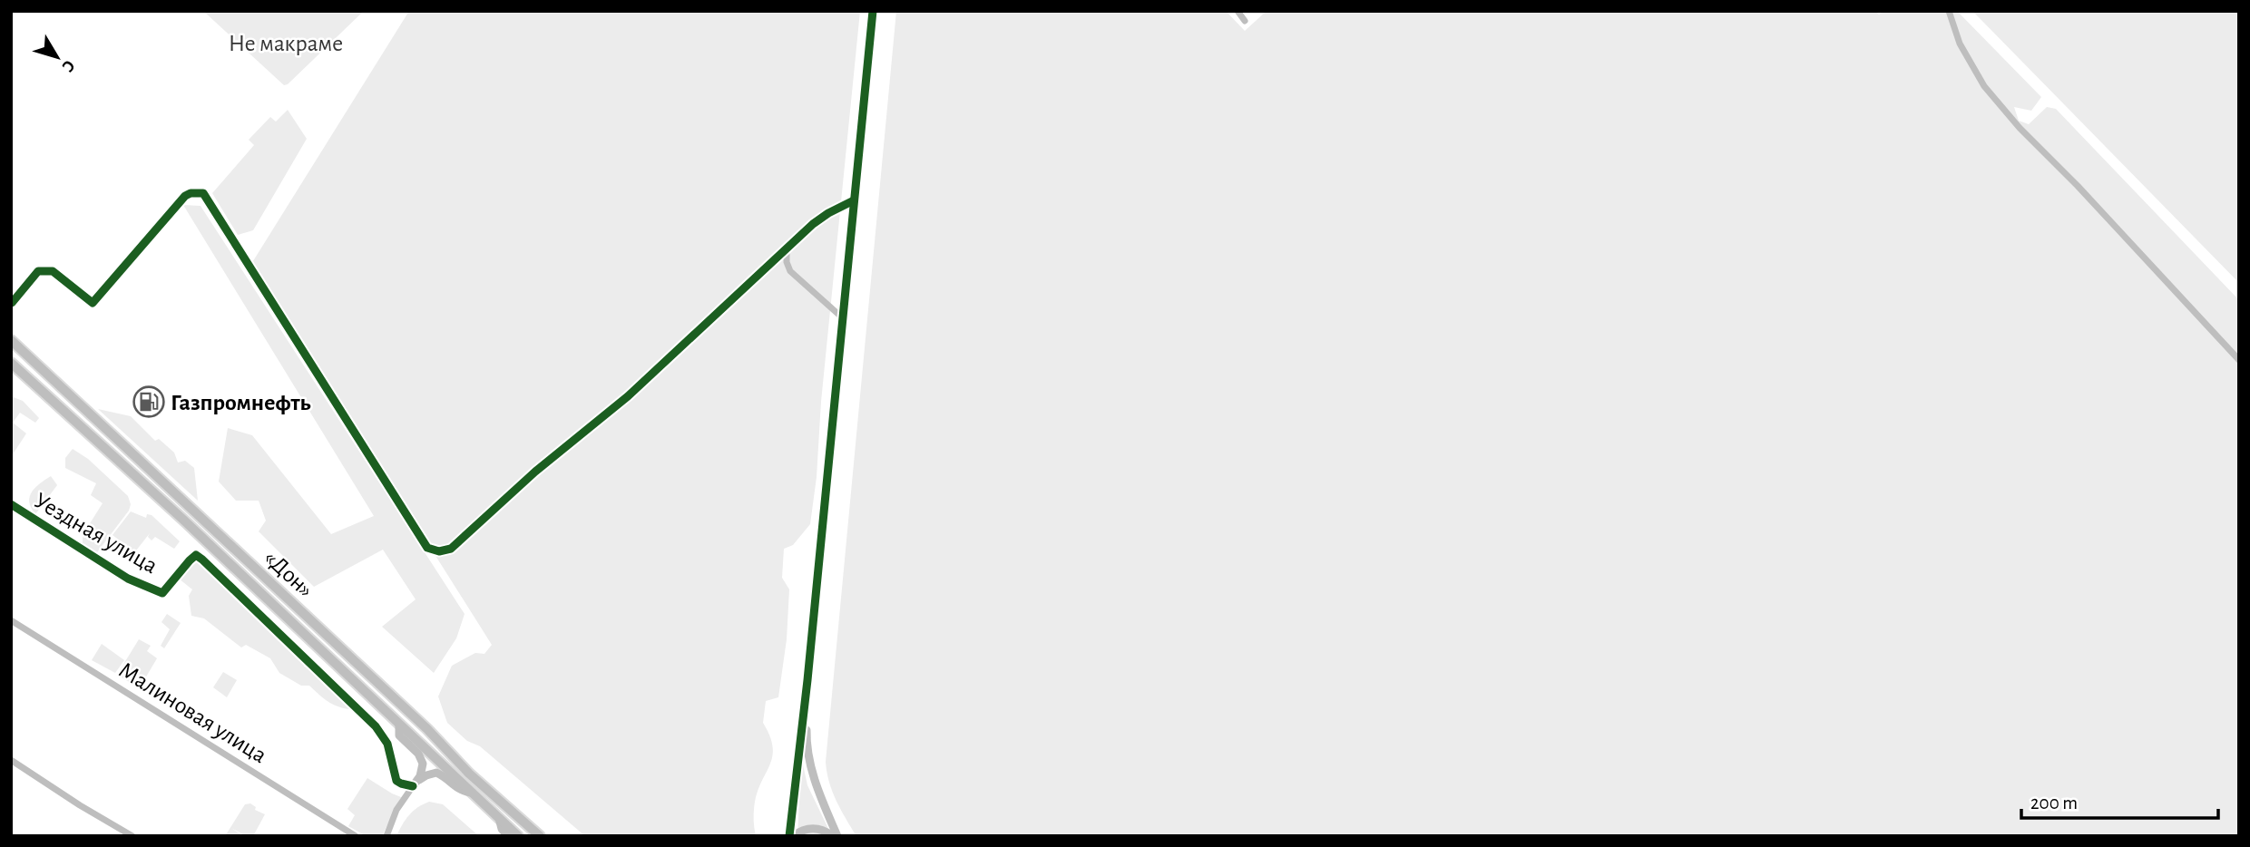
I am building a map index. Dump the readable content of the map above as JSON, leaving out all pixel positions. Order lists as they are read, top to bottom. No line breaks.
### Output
{"streets":{"highway":["«Дон»"],"street":["Уездная улица","Малиновая улица"]},"parks":["Не макраме"],"places":{"fuel station":["Газпромнефть"]},"scale_bar":"200 m","north":"bottom right"}
